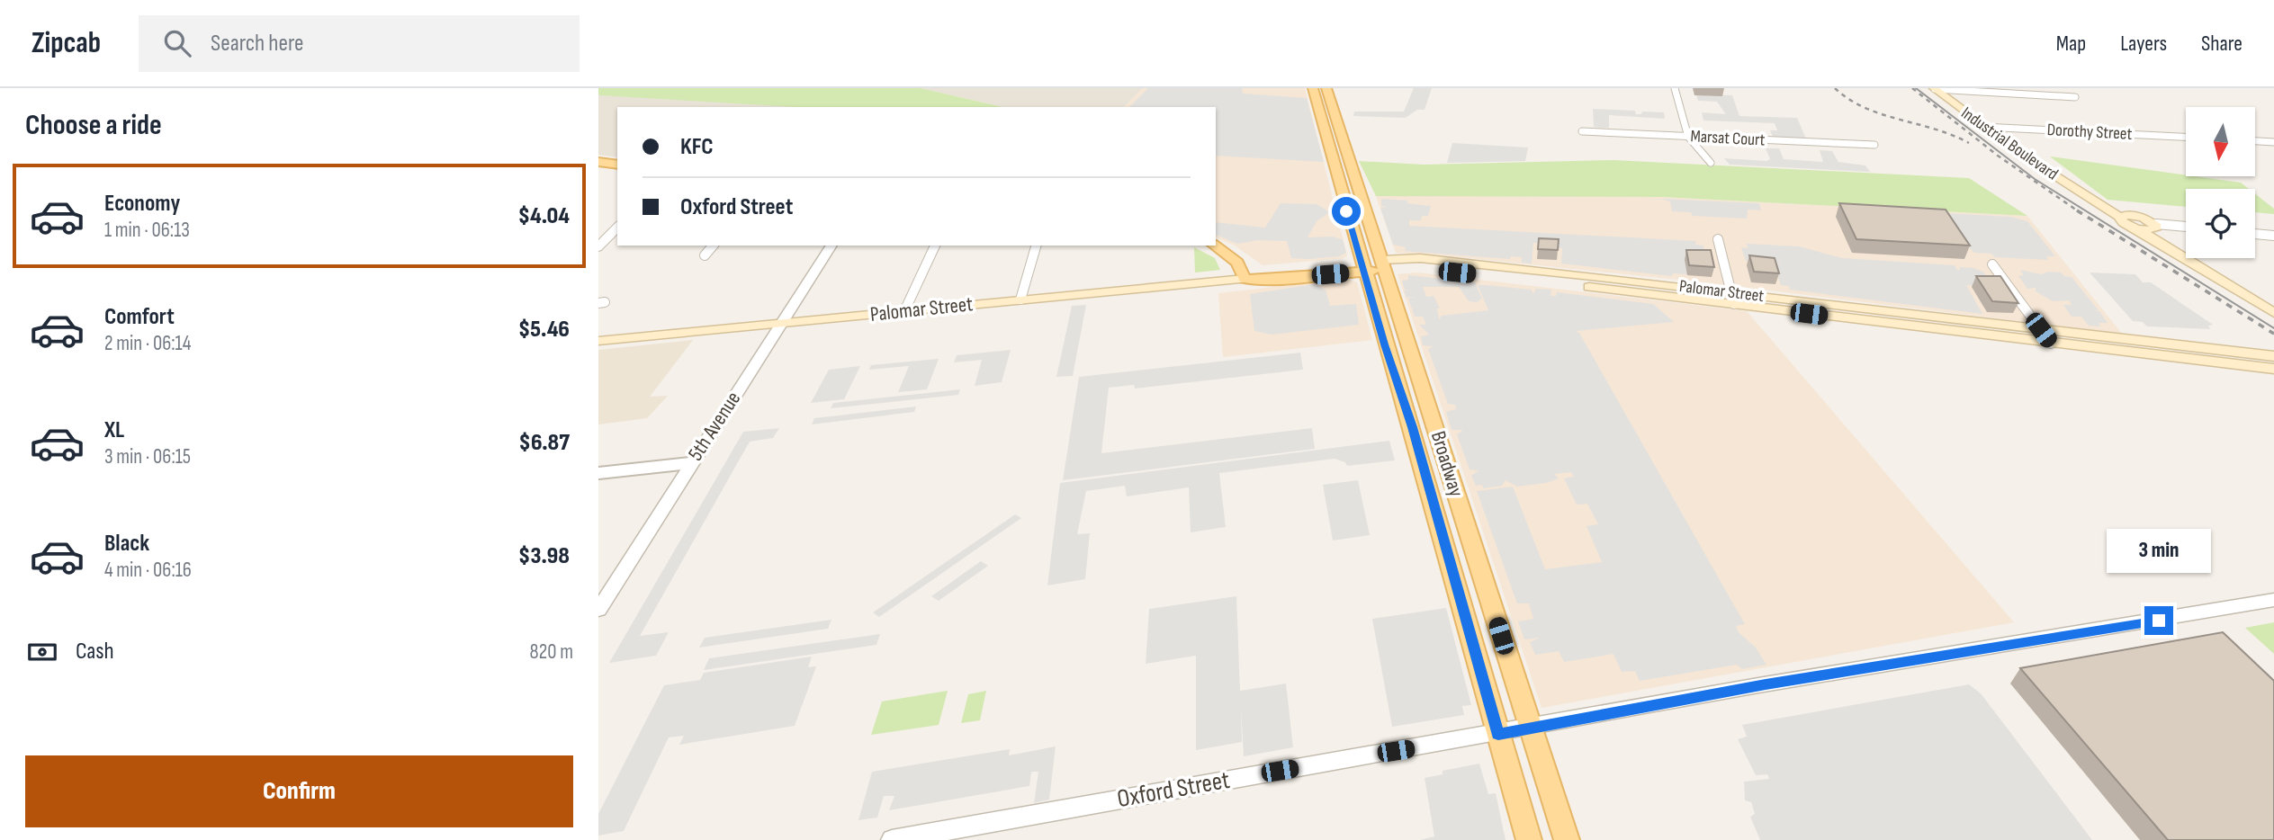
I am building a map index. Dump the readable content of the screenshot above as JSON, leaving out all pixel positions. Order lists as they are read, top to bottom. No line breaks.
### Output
{"streets":{"main road":["Industrial Boulevard","Palomar Street","Broadway"],"street":["Dorothy Street","Marsat Court","5th Avenue","Oxford Street"]},"crossings":[["Dorothy Street","Industrial Boulevard"],["Palomar Street","5th Avenue"],["Palomar Street","Broadway"],["Broadway","Oxford Street"]],"north":"bottom","page":{"header":"Zipcab","search":"Search here","nav":["Map","Layers","Share"],"heading":"Choose a ride","banner":["KFC","Oxford Street"],"list":[{"name":"Economy","note":"1 min · 06:13","value":"$4.04"},{"name":"Comfort","note":"2 min · 06:14","value":"$5.46"},{"name":"XL","note":"3 min · 06:15","value":"$6.87"},{"name":"Black","note":"4 min · 06:16","value":"$3.98"}],"bubble":"3 min","pay":["Cash","820 m"],"buttons":"Confirm"}}
